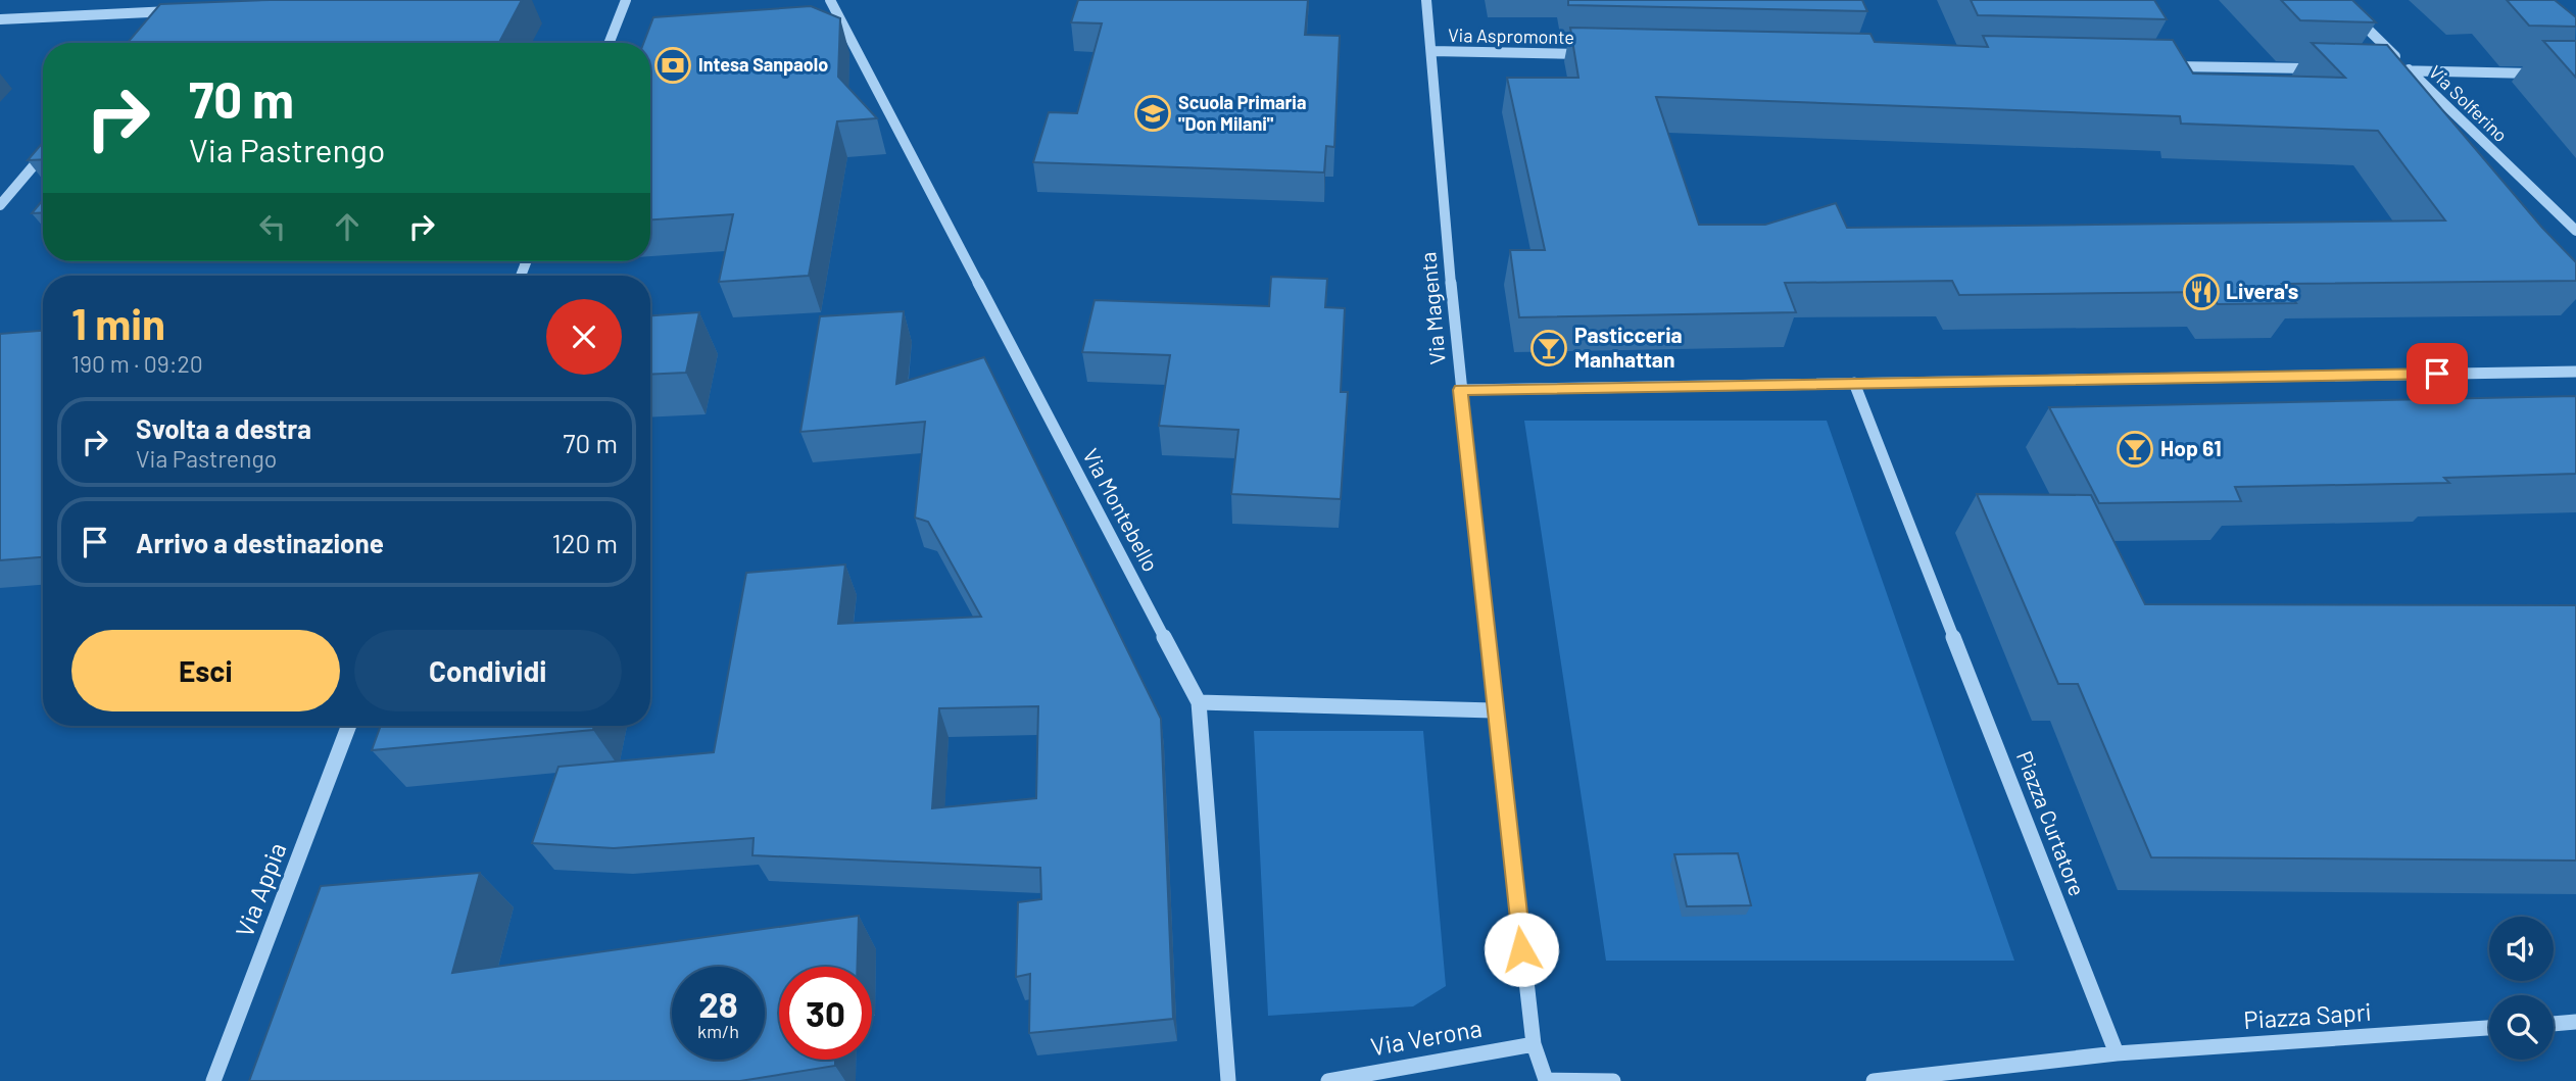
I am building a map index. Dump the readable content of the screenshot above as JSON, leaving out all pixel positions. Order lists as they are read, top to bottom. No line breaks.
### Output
{"streets":{"street":["Via Aspromonte","Via Solferino","Via Magenta","Via Montebello","Piazza Curtatore","Via Appia","Piazza Sapri","Via Verona"]},"crossings":[["Via Aspromonte","Via Magenta"],["Via Magenta","Via Verona"],["Piazza Curtatore","Piazza Sapri"]],"places":{"bank":["Intesa Sanpaolo"],"school or university":["Scuola Primaria \"Don Milani\""],"restaurant":["Livera's"],"bar":["Pasticceria Manhattan","Hop 61"]},"page":{"turn":["70 m","Via Pastrengo"],"heading":["1 min","190 m · 09:20"],"list":[{"name":"Svolta a destra","note":"Via Pastrengo","value":"70 m"},{"name":"Arrivo a destinazione","value":"120 m"}],"buttons":["Esci","Condividi"],"speed":"28 km/h","limit":"30"}}
